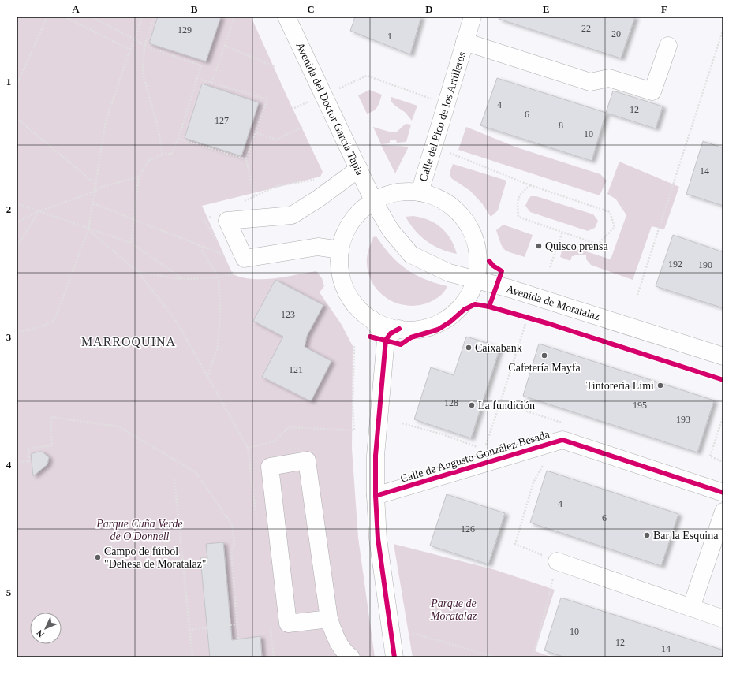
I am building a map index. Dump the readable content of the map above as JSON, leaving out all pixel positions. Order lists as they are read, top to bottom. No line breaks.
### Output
{"streets":{"street":["Avenida del Doctor García Tapia","Calle del Pico de los Artilleros","Avenida de Moratalaz","Calle de Augusto González Besada"]},"crossings":[["Avenida del Doctor García Tapia","Avenida de Moratalaz"]],"districts":["MARROQUINA"],"parks":["Parque Cuña Verde de O'Donnell","Parque de Moratalaz"],"places":["Quisco prensa","Caixabank","Cafetería Mayfa","Tintorería Limi","La fundición","Bar la Esquina","Campo de fútbol \"Dehesa de Moratalaz\""],"house_numbers":["22","129","20","1","4","12","6","127","8","10","14","192","190","123","121","128","195","193","4","6","126","10","12","14"],"north":"bottom left","grid":{"columns":["A","B","C","D","E","F"],"rows":["1","2","3","4","5"]}}
